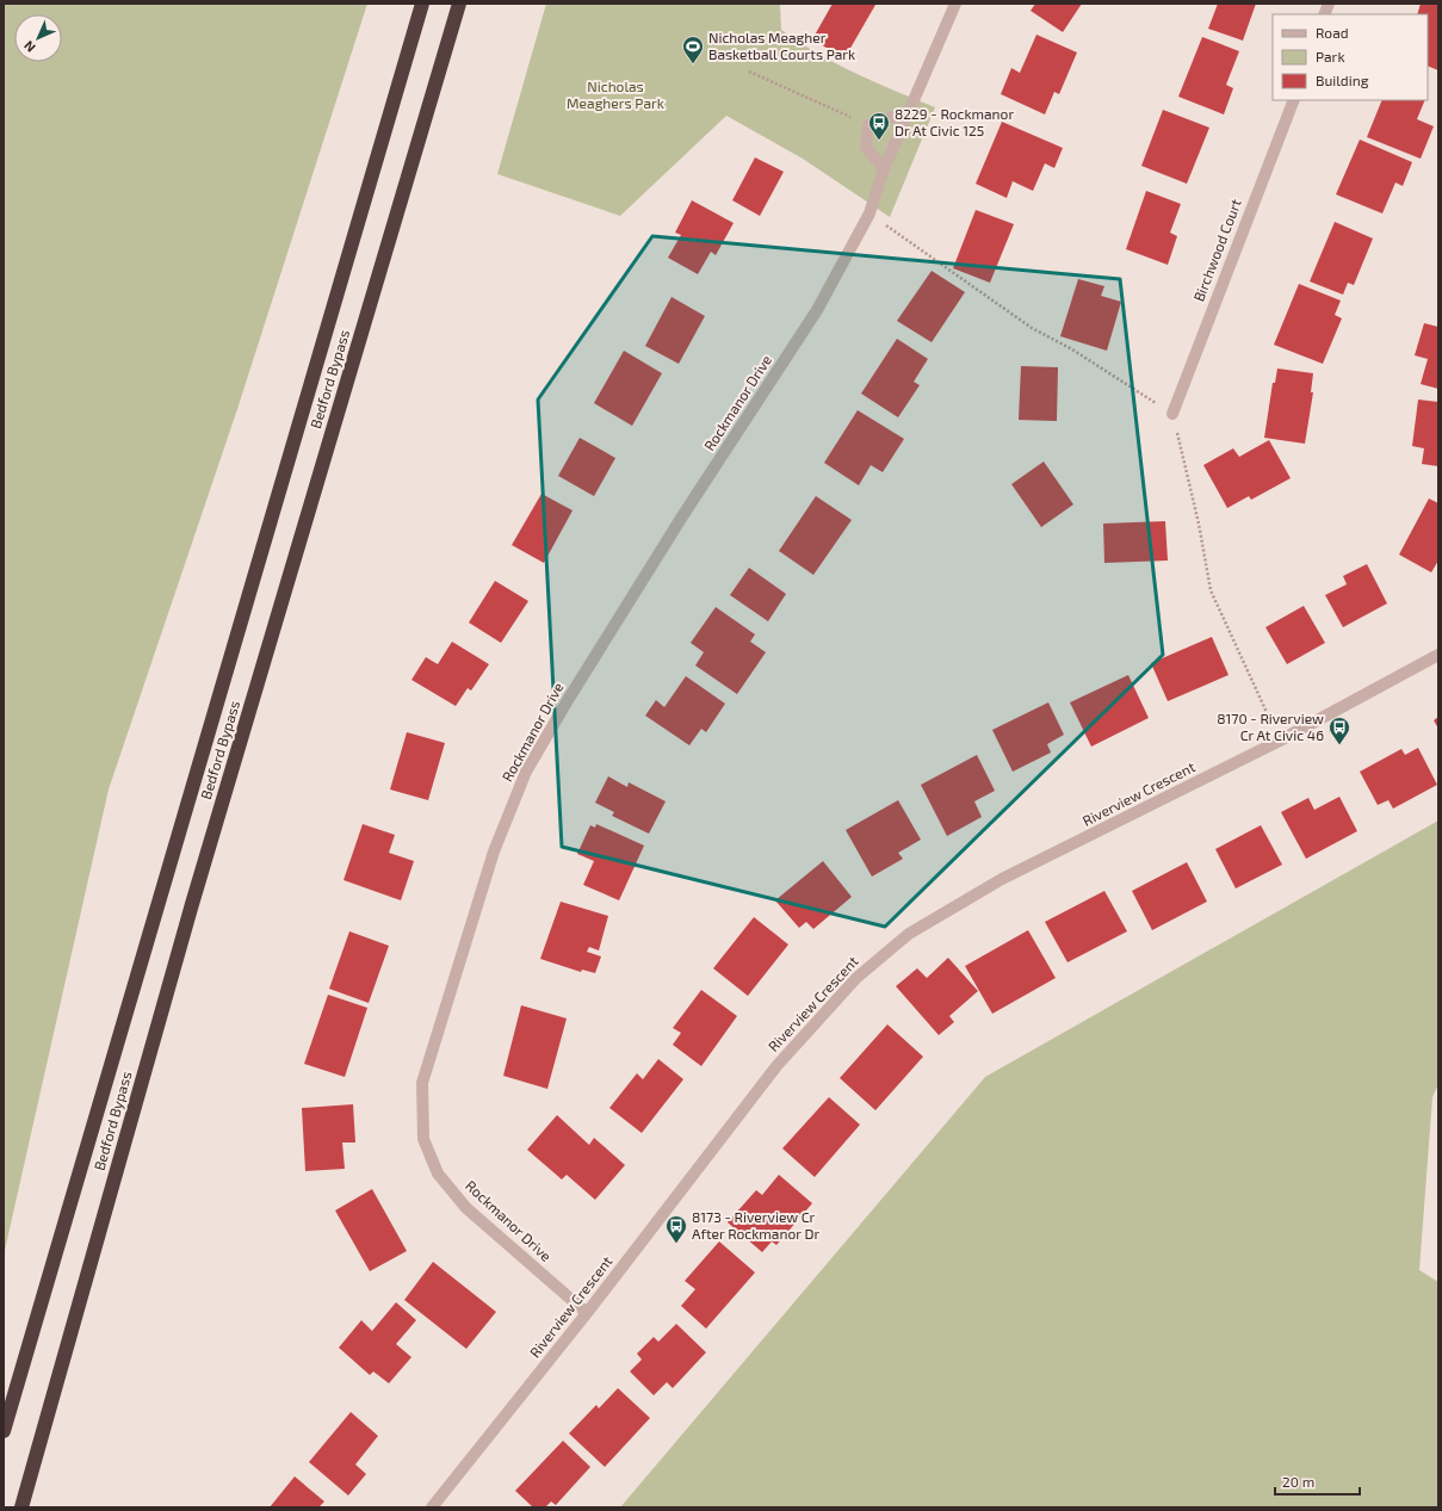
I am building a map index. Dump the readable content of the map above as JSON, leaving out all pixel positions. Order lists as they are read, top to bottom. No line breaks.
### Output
{"streets":{"highway":["Bedford Bypass"],"street":["Birchwood Court","Rockmanor Drive","Riverview Crescent"]},"crossings":[["Rockmanor Drive","Riverview Crescent"]],"parks":["Nicholas Meaghers Park"],"places":{"sports":["Nicholas Meagher Basketball Courts Park"],"bus stop":["8229 - Rockmanor Dr At Civic 125","8170 - Riverview Cr At Civic 46","8173 - Riverview Cr After Rockmanor Dr"]},"legend":["Road","Park","Building"],"scale_bar":"20 m","north":"bottom left"}
